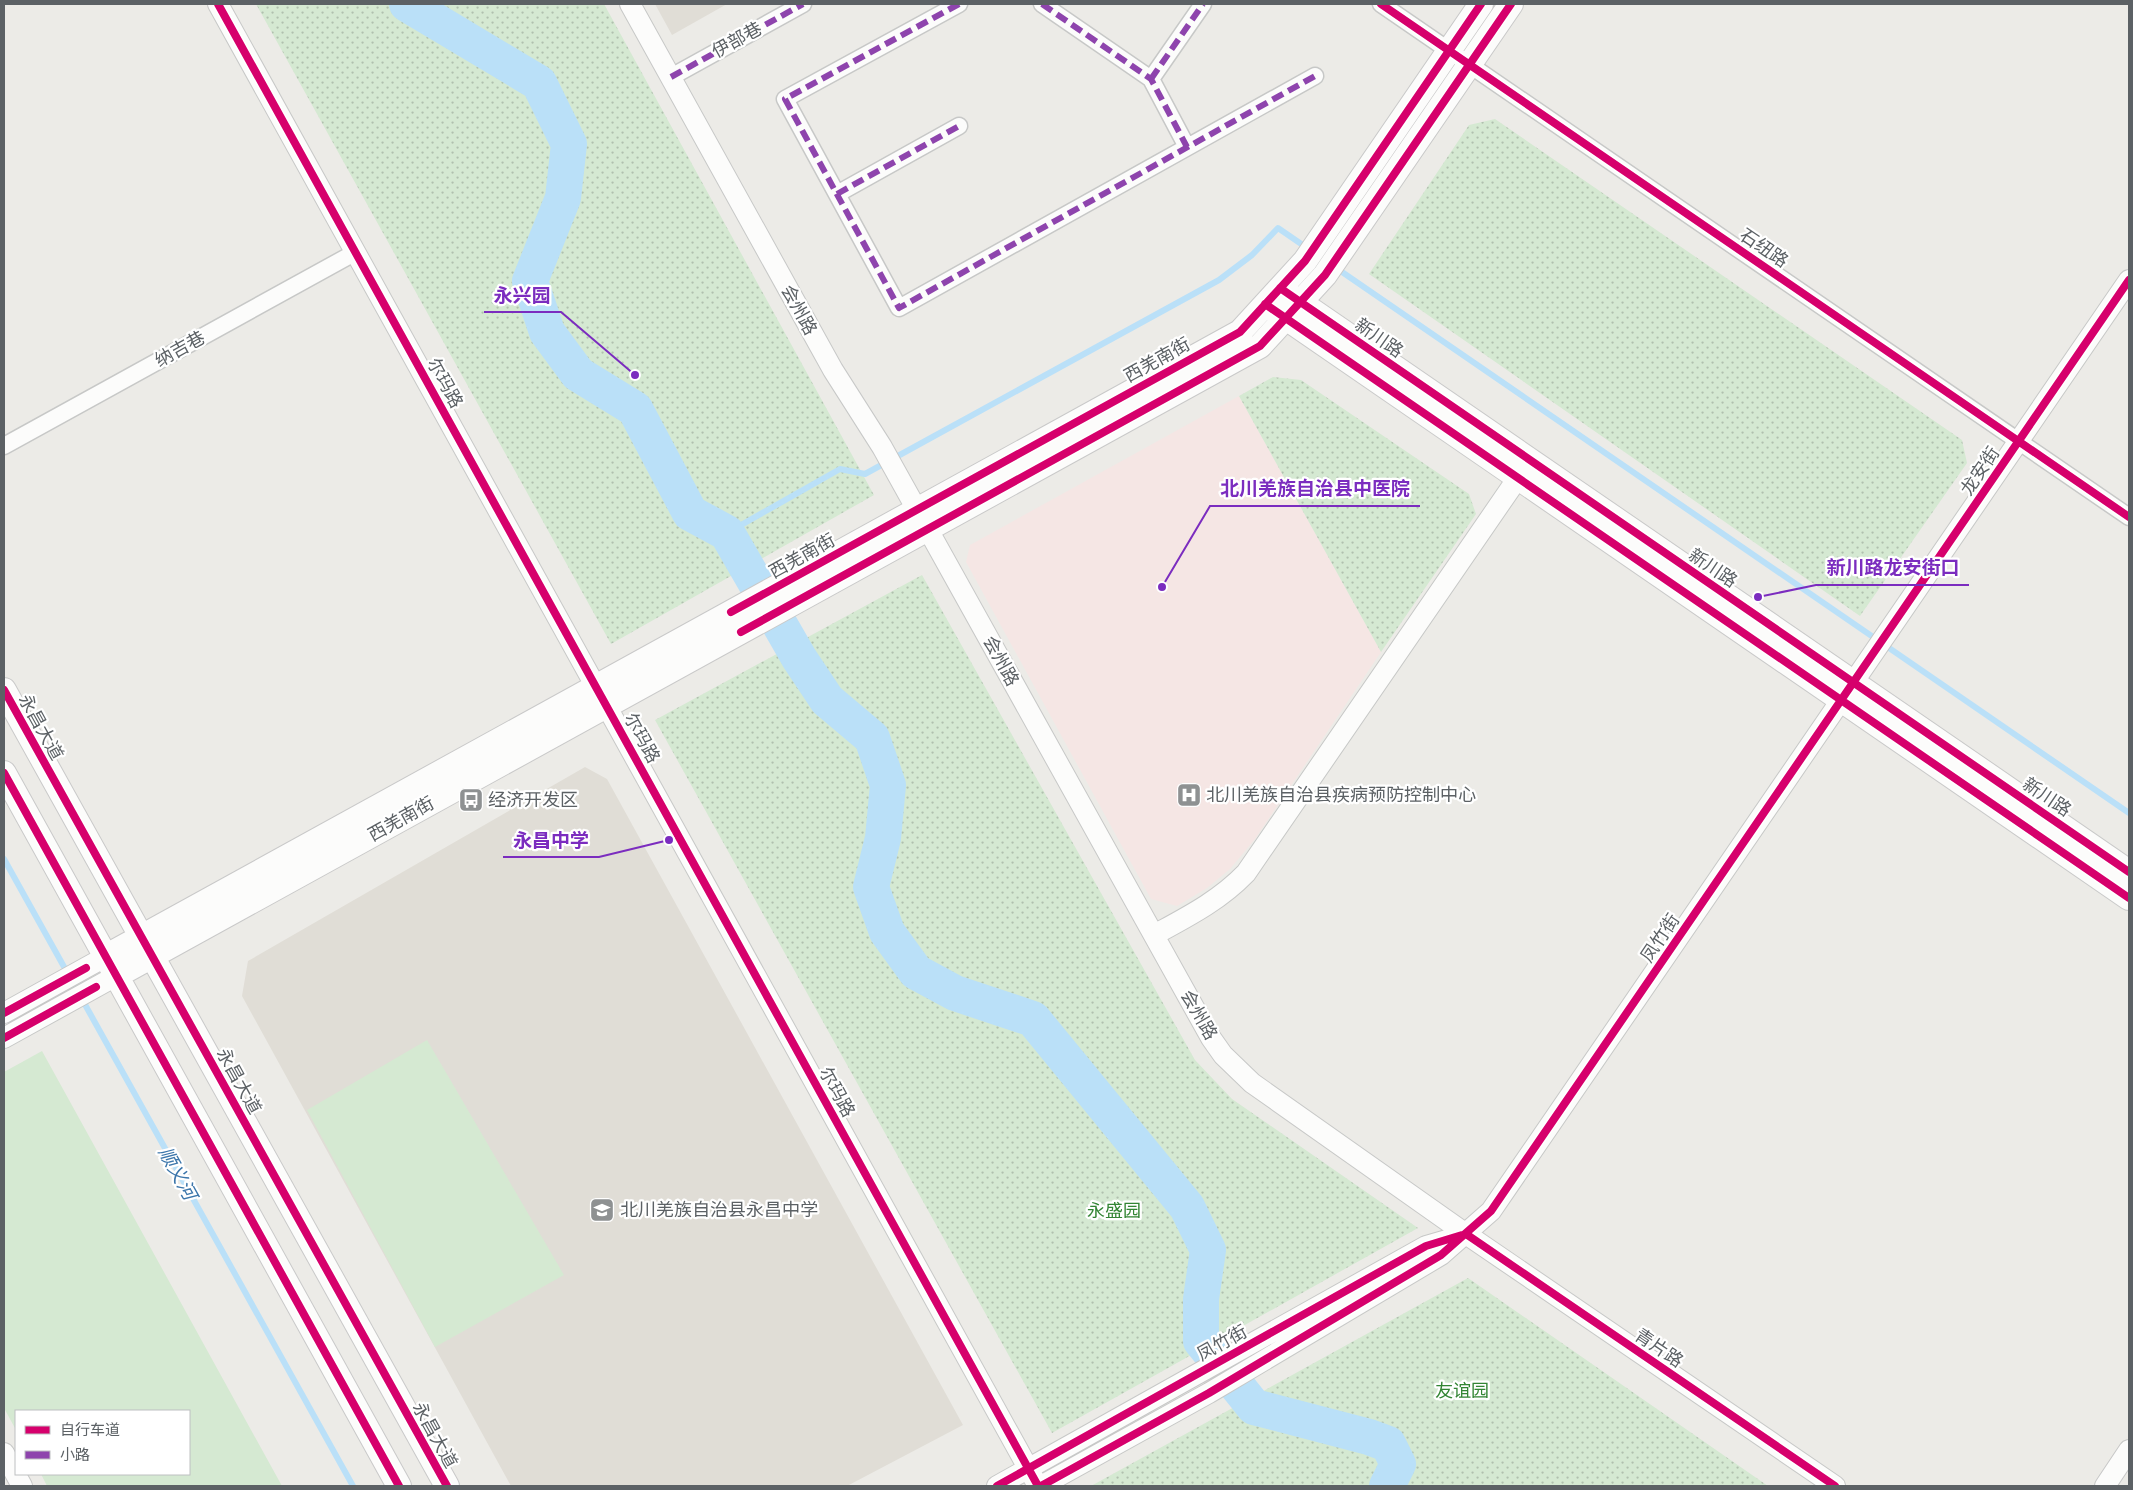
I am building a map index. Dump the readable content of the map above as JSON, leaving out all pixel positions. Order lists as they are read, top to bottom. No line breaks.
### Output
{"streets":{"main road":["新川路","西羌南街","永昌大道"],"street":["伊部巷","石纽路","会州路","纳吉巷","尔玛路","龙安街","凤竹街","青片路"]},"crossings":[["伊部巷","会州路"],["石纽路","西羌南街"],["石纽路","龙安街"],["会州路","西羌南街"],["会州路","凤竹街"],["会州路","青片路"],["新川路","西羌南街"],["新川路","凤竹街"],["纳吉巷","尔玛路"],["西羌南街","尔玛路"],["西羌南街","永昌大道"],["尔玛路","凤竹街"],["龙安街","凤竹街"],["凤竹街","青片路"]],"water":["顺义河"],"parks":["永盛园","友谊园"],"places":{"other":["永兴园","北川羌族自治县中医院","新川路龙安街口","永昌中学"],"hospital":["北川羌族自治县疾病预防控制中心"],"bus stop":["经济开发区"],"school or university":["北川羌族自治县永昌中学"]},"legend":["自行车道","小路"]}
